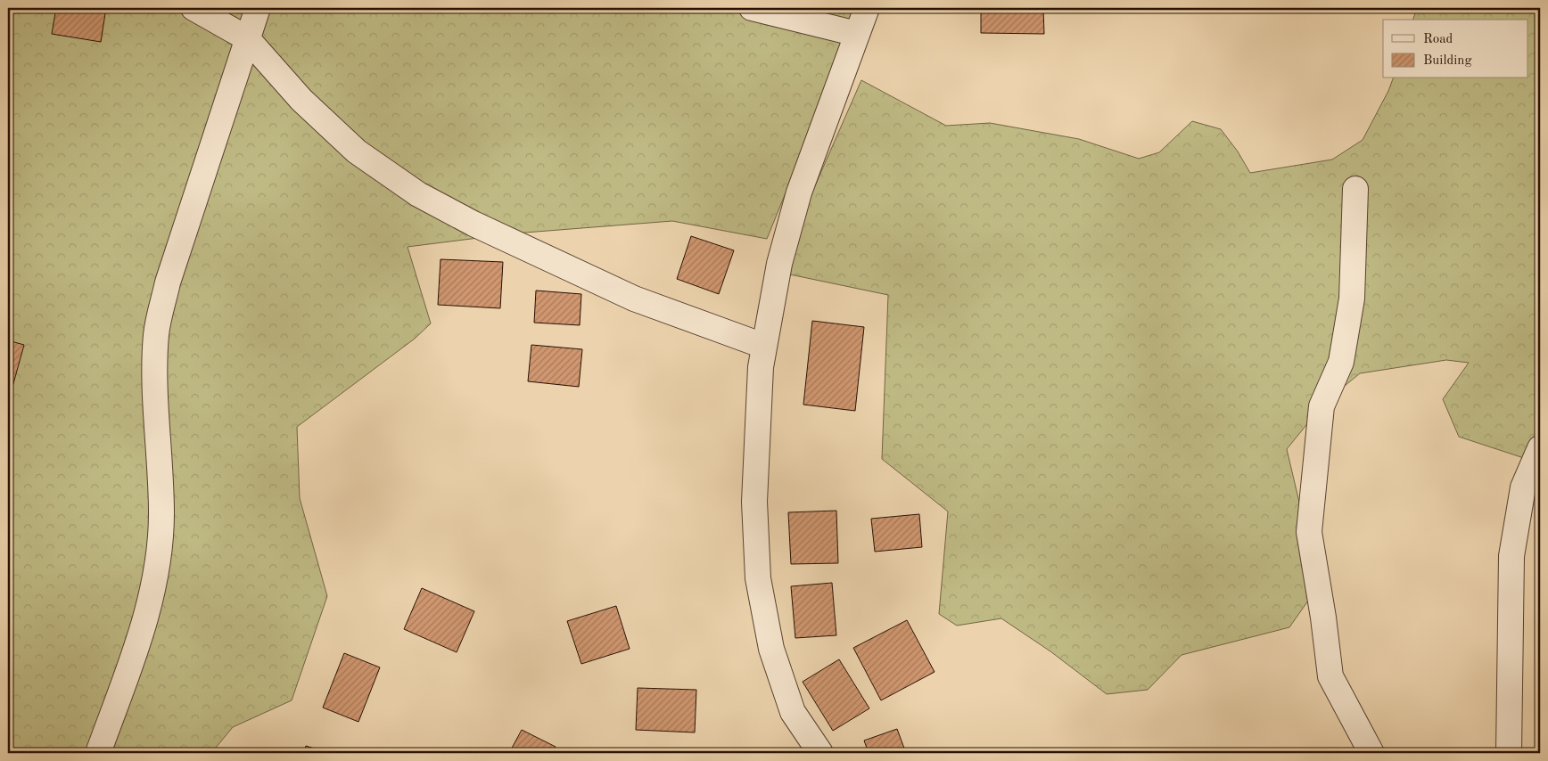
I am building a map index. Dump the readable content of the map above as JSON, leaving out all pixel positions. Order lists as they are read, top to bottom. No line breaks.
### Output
{"legend":["Road","Building"]}
